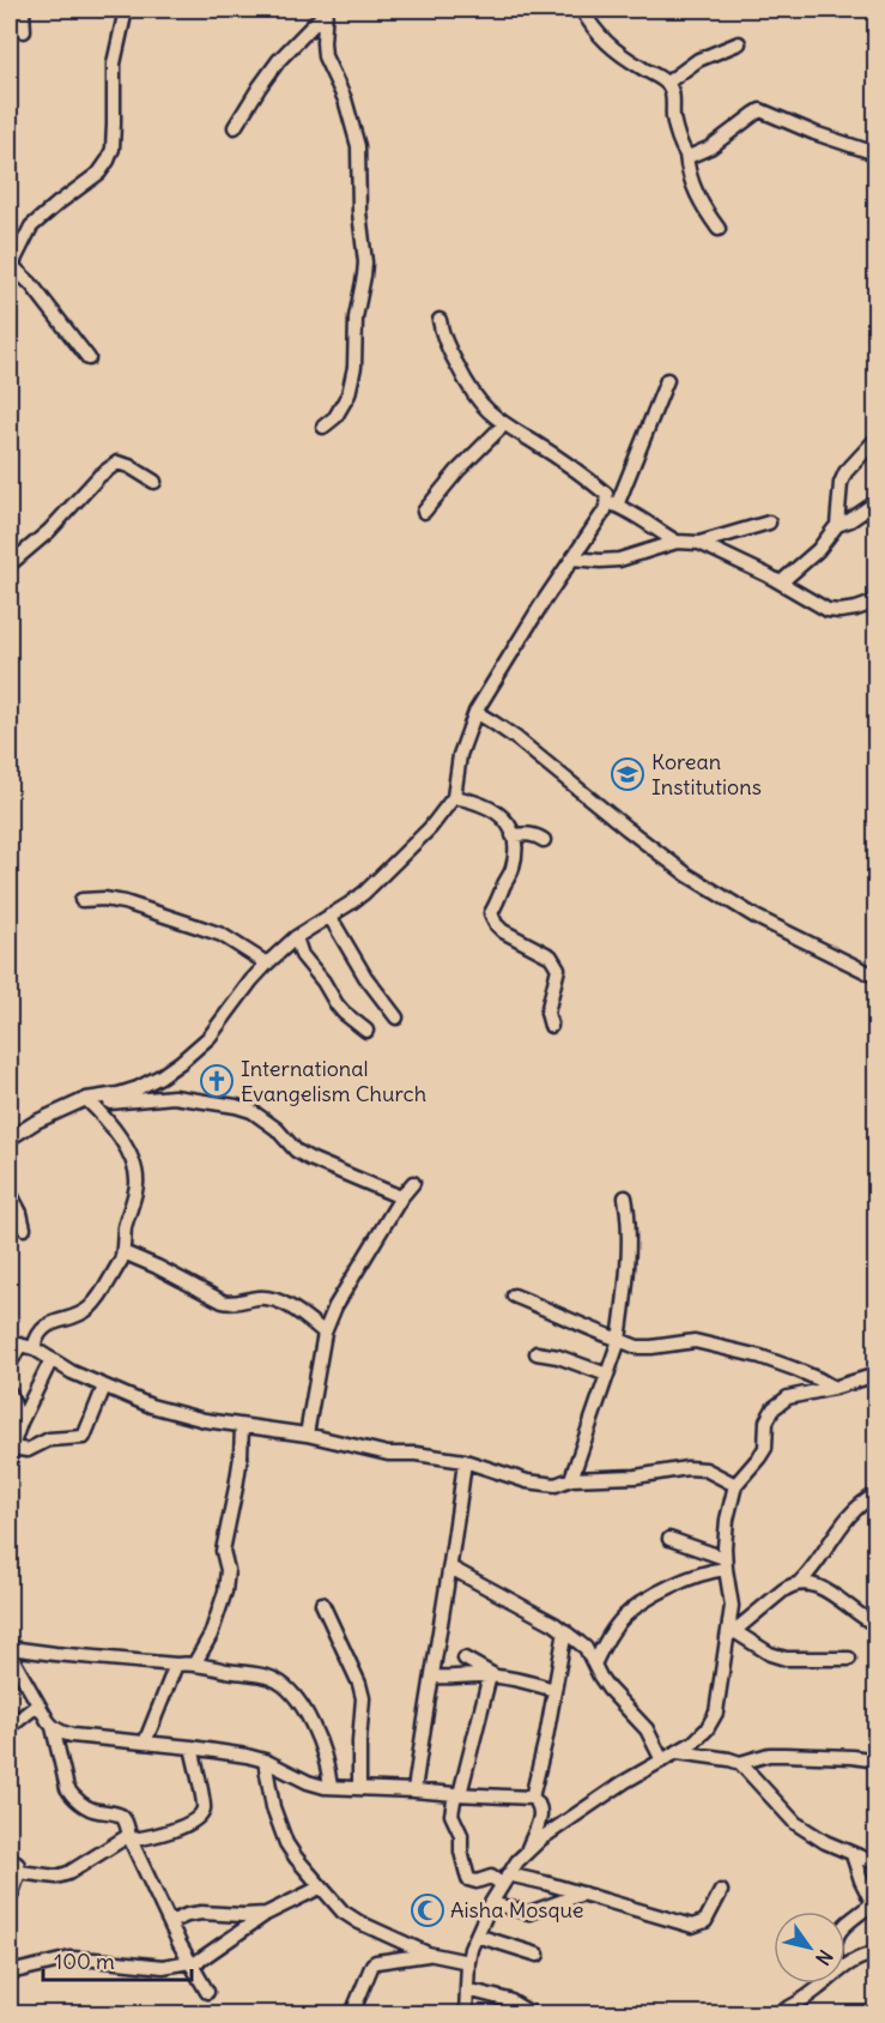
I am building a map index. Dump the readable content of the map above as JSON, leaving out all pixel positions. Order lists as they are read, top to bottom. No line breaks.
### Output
{"places":{"school or university":["Korean Institutions"],"church":["International Evangelism Church"],"mosque":["Aisha Mosque"]},"scale_bar":"100 m","north":"bottom right"}
